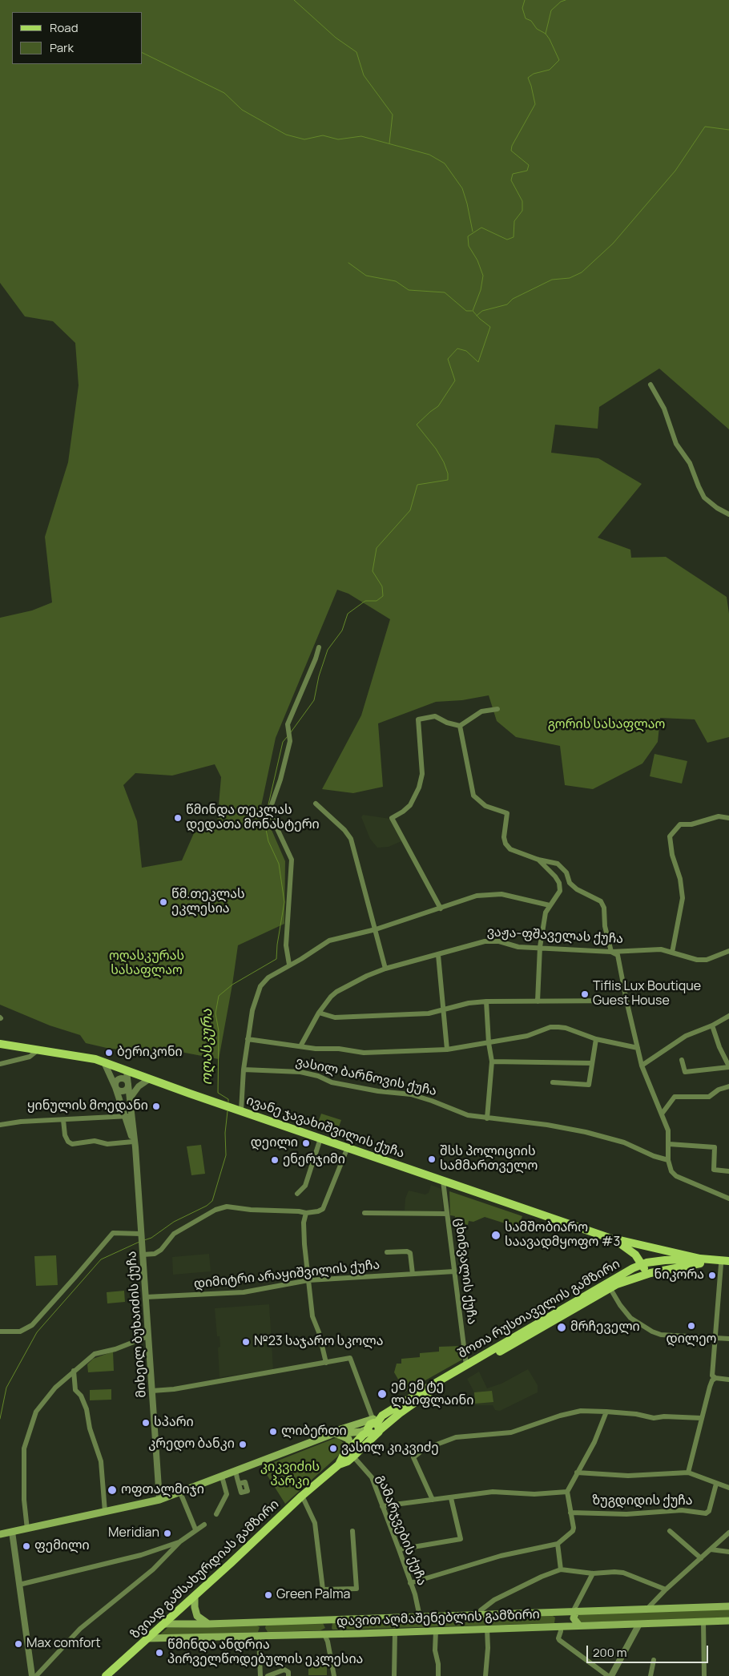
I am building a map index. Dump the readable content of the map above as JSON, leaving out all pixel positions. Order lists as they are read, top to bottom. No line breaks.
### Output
{"streets":{"main road":["ივანე ჯავახიშვილის ქუჩა","შოთა რუსთაველის გამზირი","ზვიად გამსახურდიას გამზირი","დავით აღმაშენებლის გამზირი"],"street":["ვაჟა-ფშაველას ქუჩა","ვასილ ბარნოვის ქუჩა","ცხინვალის ქუჩა","დიმიტრი არაყიშვილის ქუჩა","მიხეილ ბუხაიძის ქუჩა","ზუგდიდის ქუჩა","გამარჯვების ქუჩა"]},"crossings":[["ივანე ჯავახიშვილის ქუჩა","ცხინვალის ქუჩა"],["ივანე ჯავახიშვილის ქუჩა","შოთა რუსთაველის გამზირი"],["ივანე ჯავახიშვილის ქუჩა","მიხეილ ბუხაიძის ქუჩა"],["ცხინვალის ქუჩა","დიმიტრი არაყიშვილის ქუჩა"],["ცხინვალის ქუჩა","შოთა რუსთაველის გამზირი"],["დიმიტრი არაყიშვილის ქუჩა","მიხეილ ბუხაიძის ქუჩა"],["შოთა რუსთაველის გამზირი","ზვიად გამსახურდიას გამზირი"],["გამარჯვების ქუჩა","ზვიად გამსახურდიას გამზირი"],["გამარჯვების ქუჩა","დავით აღმაშენებლის გამზირი"],["ზვიად გამსახურდიას გამზირი","დავით აღმაშენებლის გამზირი"]],"water":["ოღასკურა"],"parks":["გორის სასაფლაო","ოღასკურას სასაფლაო","კიკვიძის პარკი"],"places":["წმინდა თეკლას დედათა მონასტერი","წმ.თეკლას ეკლესია","Tiflis Lux Boutique Guest House","ბერიკონი","ყინულის მოედანი","დეილი","შსს პოლიციის სამმართველო","ენერჯიმი","სამშობიარო საავადმყოფო #3","ნიკორა","დილეო","მრჩეველი","№23 საჯარო სკოლა","ემ ემ ტე ლაიფლაინი","სპარი","ლიბერთი","კრედო ბანკი","ვასილ კიკვიძე","ოფთალმიჯი","Meridian","ფემილი","Green Palma","Max comfort","წმინდა ანდრია პირველწოდებულის ეკლესია"],"legend":["Road","Park"],"scale_bar":"200 m"}
